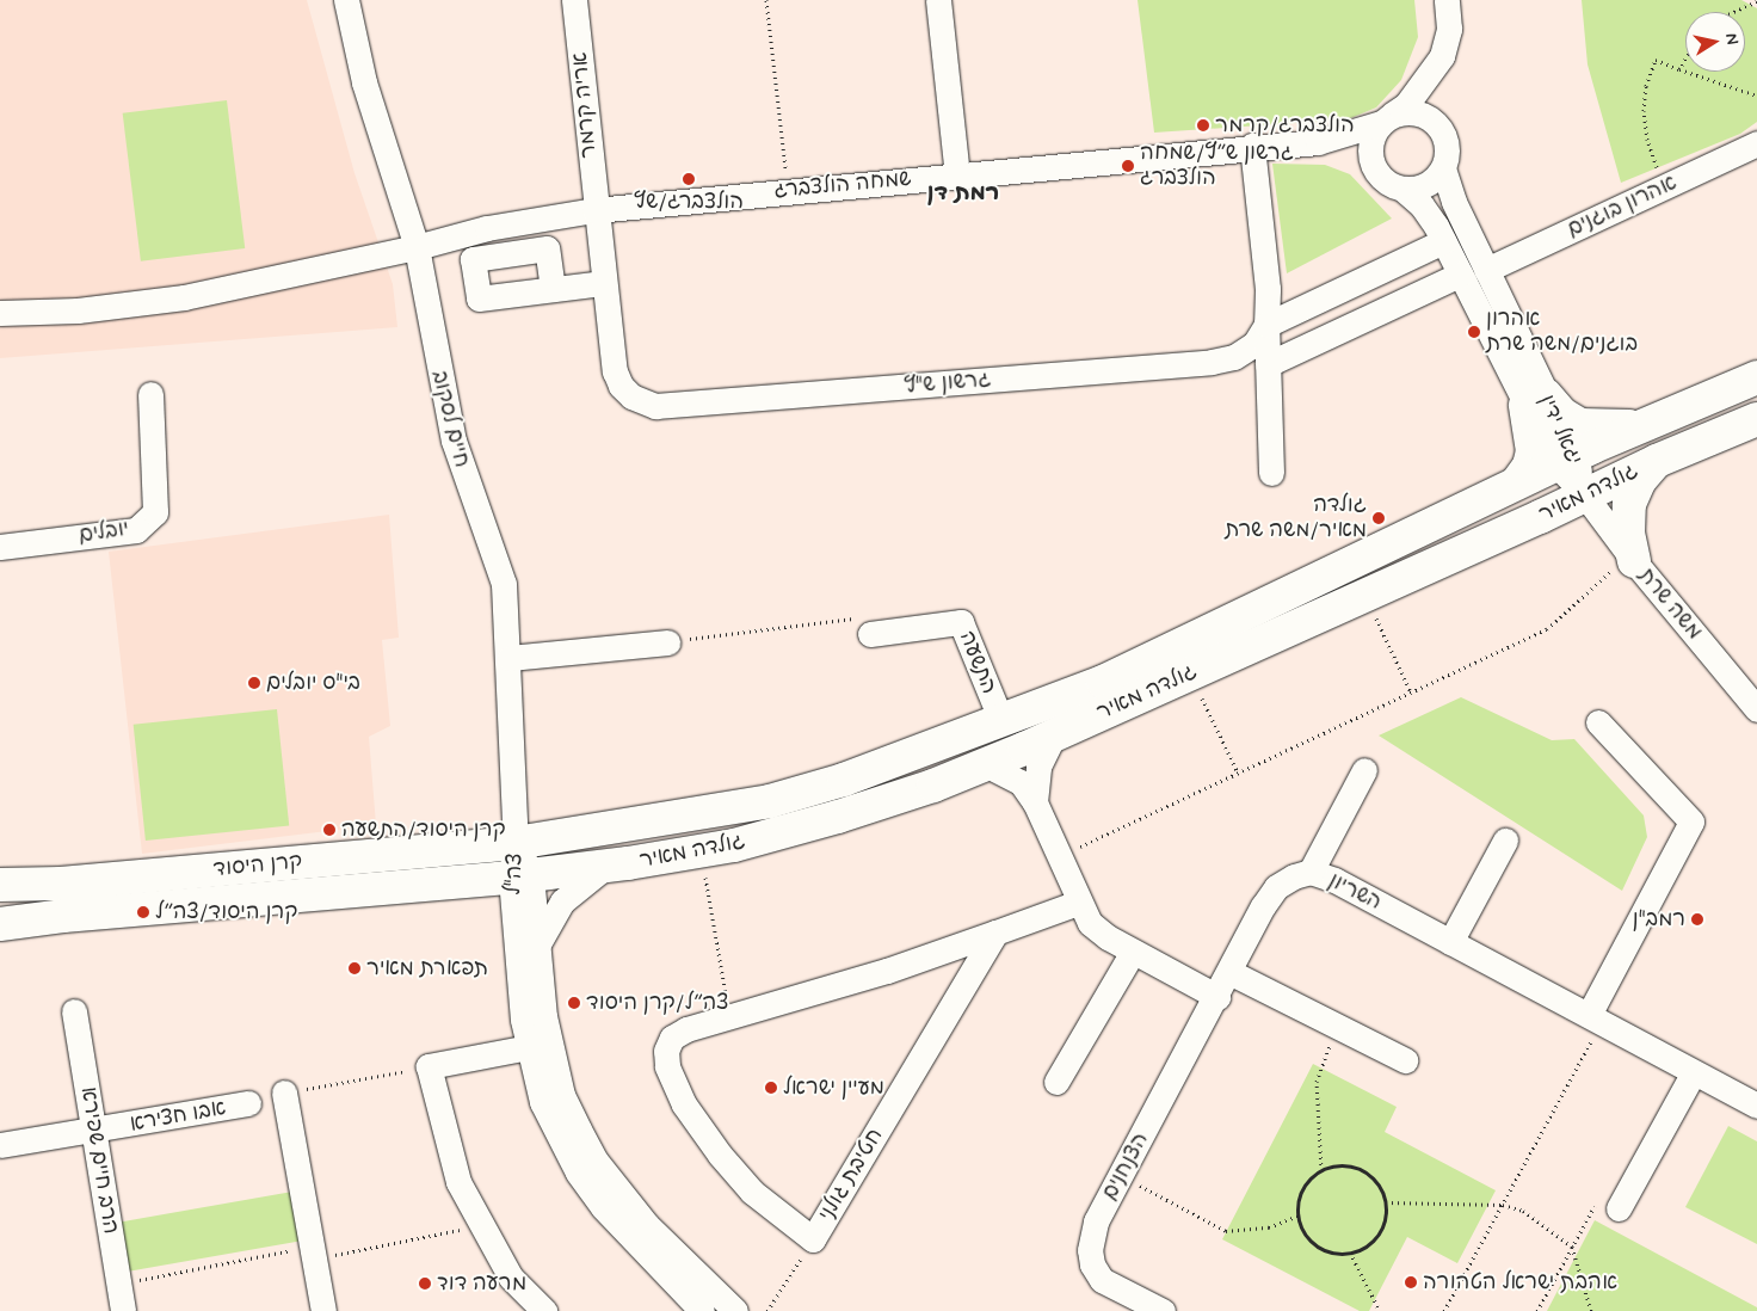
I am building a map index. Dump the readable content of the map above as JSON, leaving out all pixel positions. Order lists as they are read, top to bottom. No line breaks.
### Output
{"streets":{"main road":["גולדה מאיר","קרן היסוד"],"street":["אריה קרמר","שמחה הולצברג","אהרון בוגנים","גרשון ש\"ץ","חיים לסקוב","יגאל ידין","יובלים","משה שרת","התשעה","צה\"ל","השריון","אבו חצירא","הרב חיים שפירא","הצנחנים","חטיבת גולני"]},"crossings":[["אריה קרמר","שמחה הולצברג"],["אריה קרמר","גרשון ש\"ץ"],["שמחה הולצברג","גרשון ש\"ץ"],["שמחה הולצברג","חיים לסקוב"],["שמחה הולצברג","יגאל ידין"],["אהרון בוגנים","יגאל ידין"],["חיים לסקוב","גולדה מאיר"],["חיים לסקוב","קרן היסוד"],["חיים לסקוב","צה\"ל"],["יגאל ידין","גולדה מאיר"],["יגאל ידין","משה שרת"],["גולדה מאיר","משה שרת"],["גולדה מאיר","התשעה"],["גולדה מאיר","קרן היסוד"],["גולדה מאיר","צה\"ל"],["קרן היסוד","צה\"ל"],["השריון","הצנחנים"],["אבו חצירא","הרב חיים שפירא"]],"districts":["רמת דן"],"places":["הולצברג/קרמר","גרשון ש״ץ/שמחה הולצברג","הולצברג/שץ","אהרון בוגנים/משה שרת","גולדה מאיר/משה שרת","בי\"ס יובלים","קרן היסוד/התשעה","קרן היסוד/צה״ל","רמב\"ן","תפארת מאיר","צה״ל/קרן היסוד","מעיין ישראל","אהבת ישראל הטהורה","מרעה דוד"],"north":"right"}
